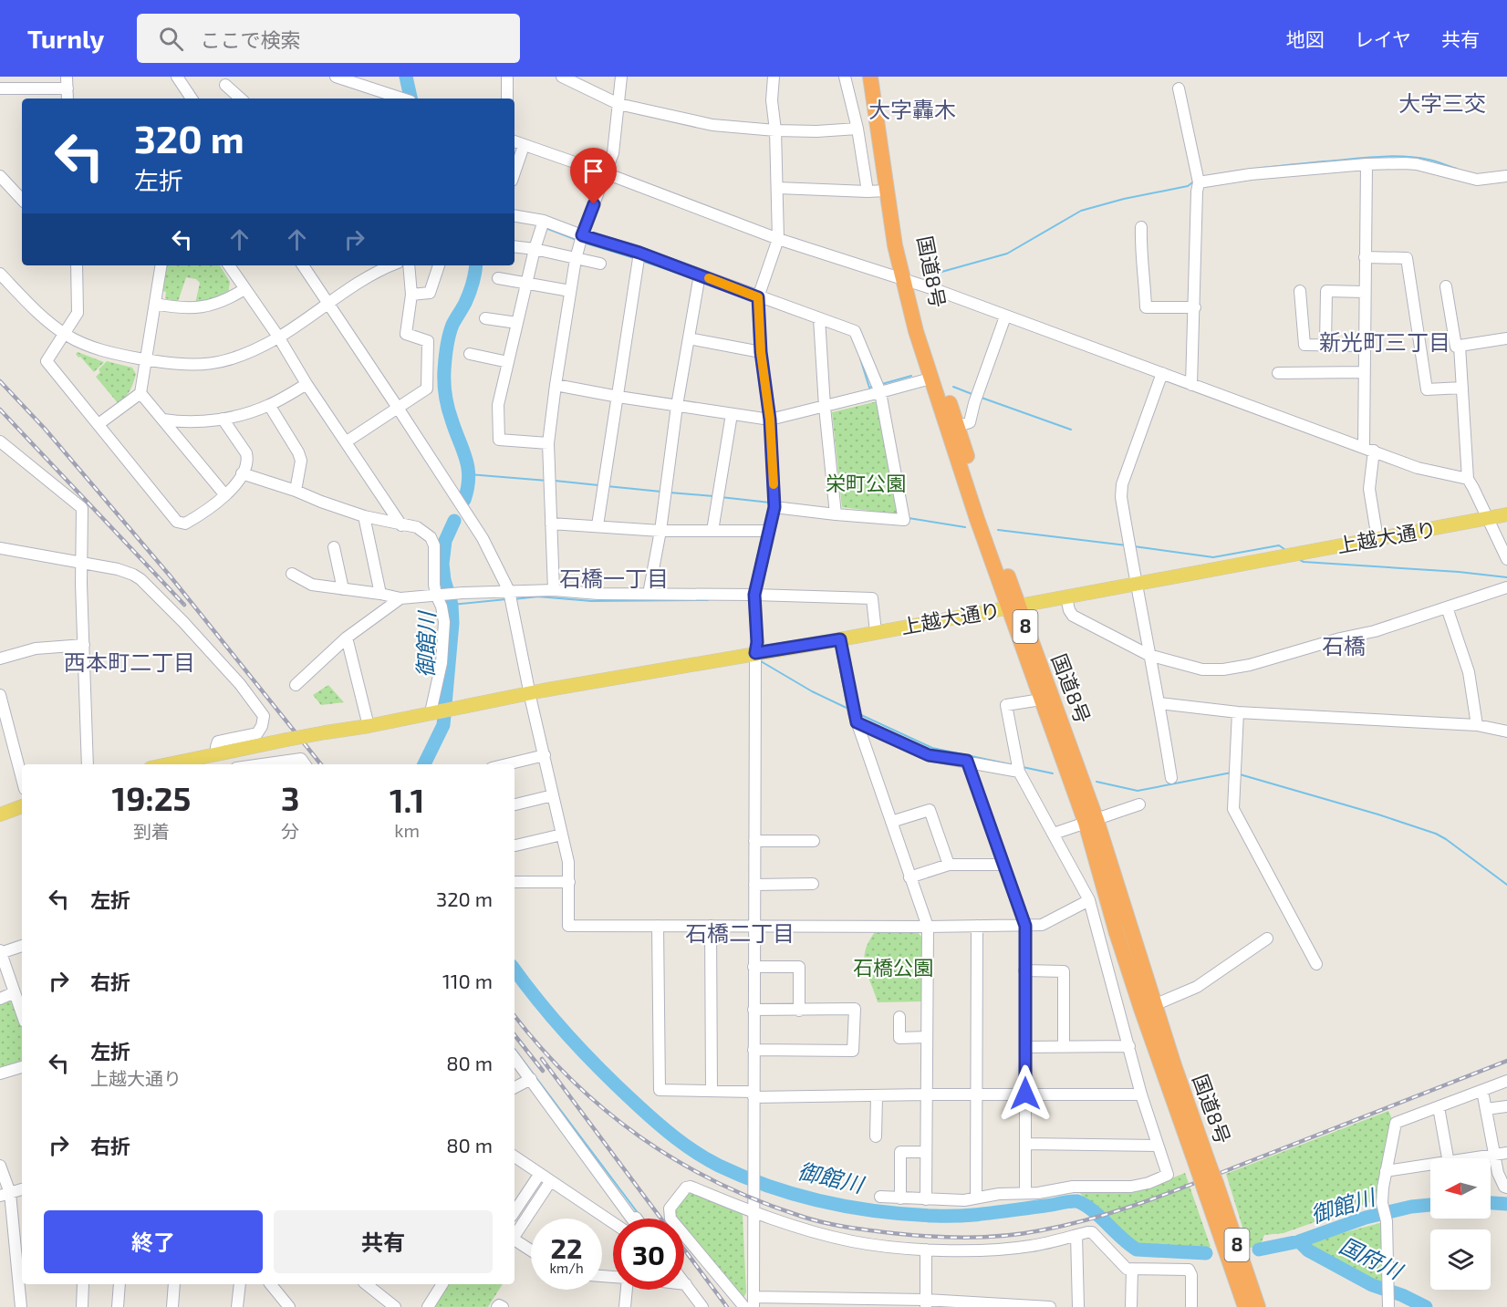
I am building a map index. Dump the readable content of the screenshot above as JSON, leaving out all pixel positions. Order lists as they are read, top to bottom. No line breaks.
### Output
{"streets":{"highway":["国道8号","8"],"main road":["上越大通り"]},"crossings":[["国道8号","上越大通り"]],"districts":["大字三交","大字轟木","新光町三丁目","石橋一丁目","石橋","西本町二丁目","石橋二丁目"],"water":["御館川","国府川"],"parks":["栄町公園","石橋公園"],"north":"left","page":{"header":"Turnly","search":"ここで検索","nav":["地図","レイヤ","共有"],"turn":["320 m","左折"],"eta":["19:25","到着","3","分","1.1","km"],"list":[{"name":"左折","value":"320 m"},{"name":"右折","value":"110 m"},{"name":"左折","note":"上越大通り","value":"80 m"},{"name":"右折","value":"80 m"}],"buttons":["終了","共有"],"speed":"22 km/h","limit":"30"}}
